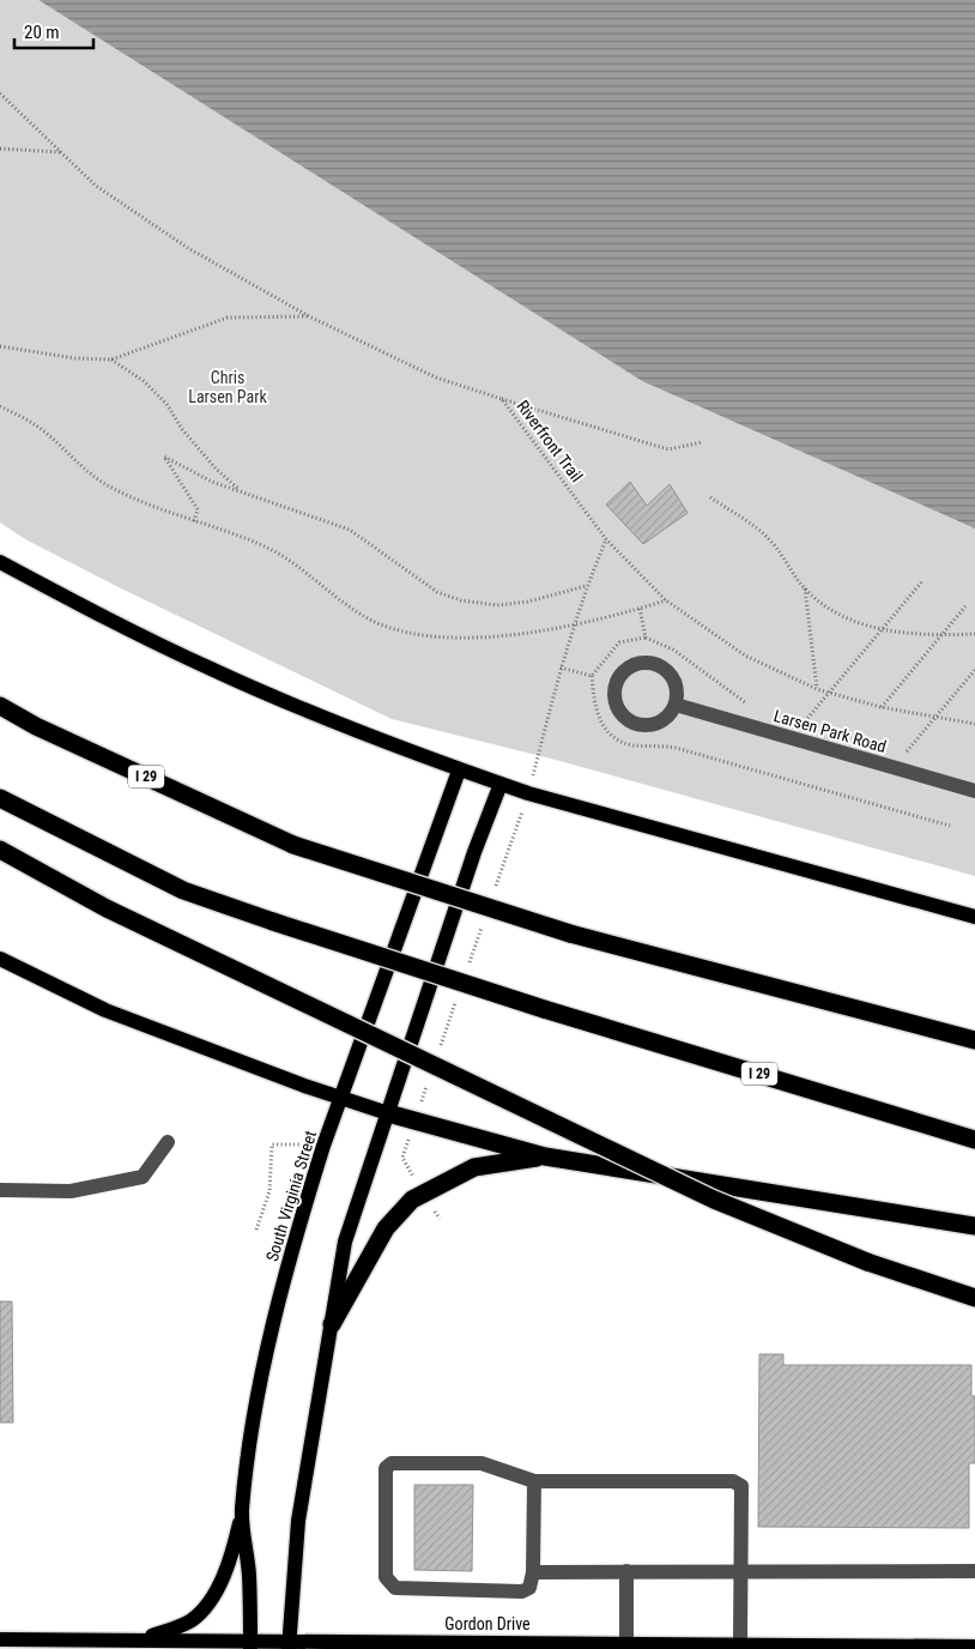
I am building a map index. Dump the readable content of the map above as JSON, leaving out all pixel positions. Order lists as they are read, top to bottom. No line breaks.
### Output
{"streets":{"highway":["I 29"],"main road":["South Virginia Street","Gordon Drive"],"street":["Larsen Park Road"],"path":["Riverfront Trail"]},"crossings":[["South Virginia Street","Gordon Drive"]],"parks":["Chris Larsen Park"],"scale_bar":"20 m"}
